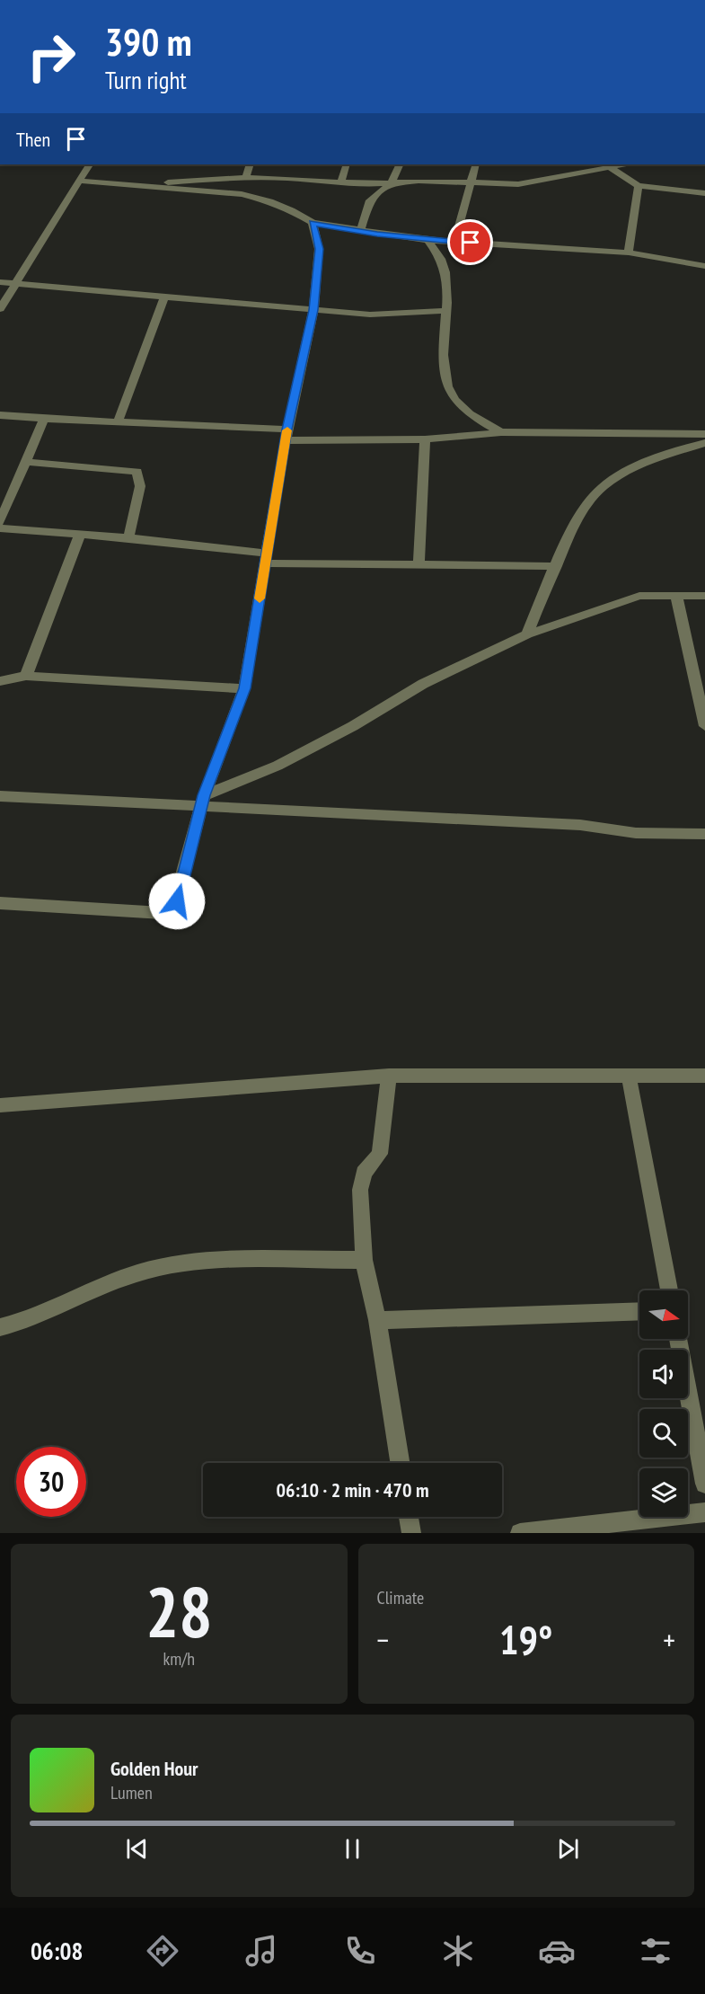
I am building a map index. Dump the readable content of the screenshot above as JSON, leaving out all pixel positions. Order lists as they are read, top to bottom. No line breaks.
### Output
{"north":"right","page":{"turn":["390 m","Turn right"],"then":"Then","limit":"30","trip":"06:10 · 2 min · 470 m","tile":[["28","km/h"],"Climate"],"heat":["−","19°","+"],"song":["Golden Hour","Lumen"],"tabs":"06:08"}}
